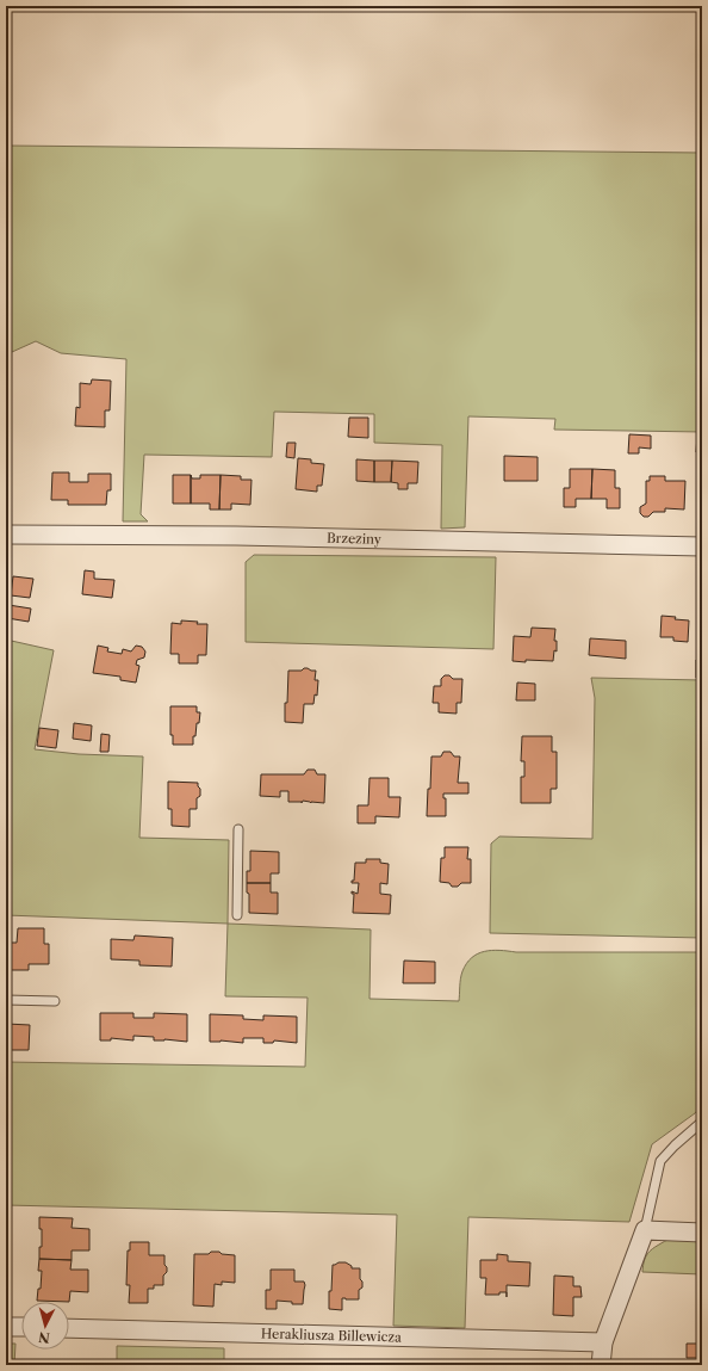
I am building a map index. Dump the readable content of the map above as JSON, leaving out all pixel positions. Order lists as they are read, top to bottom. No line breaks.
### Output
{"streets":{"street":["Brzeziny","Herakliusza Billewicza"]},"north":"bottom"}
